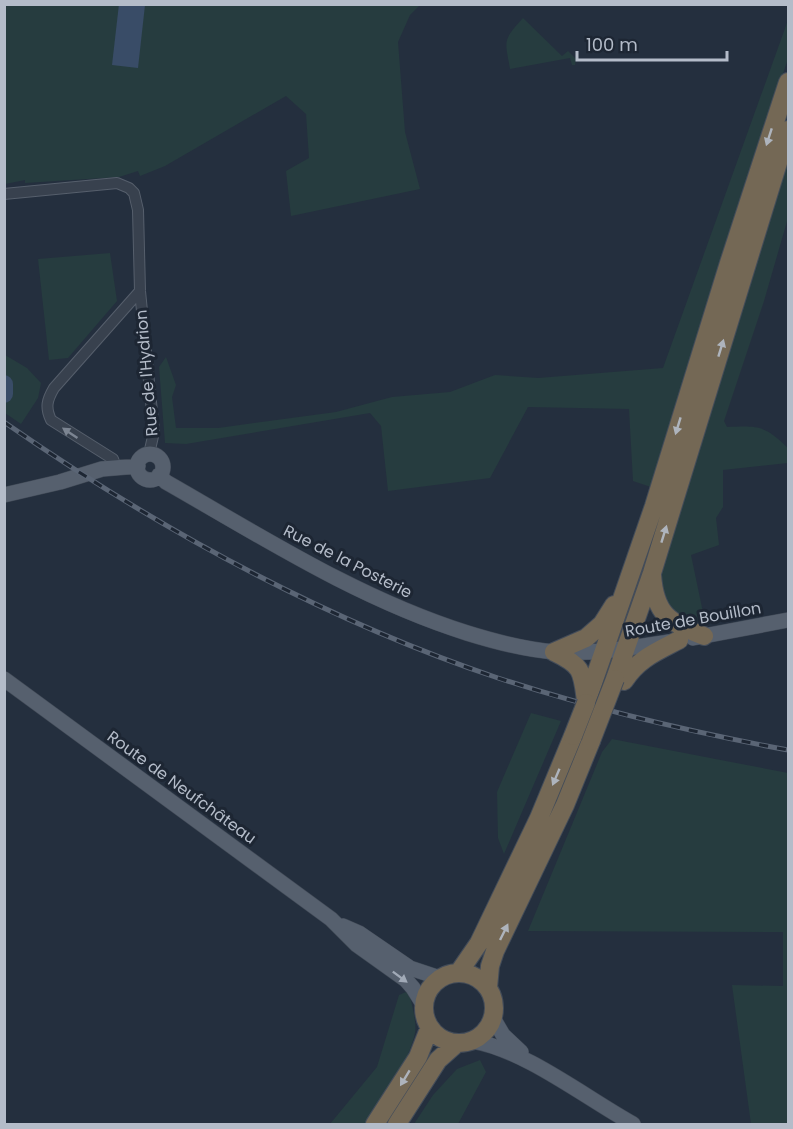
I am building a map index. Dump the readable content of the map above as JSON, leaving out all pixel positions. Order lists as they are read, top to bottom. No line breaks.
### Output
{"streets":{"main road":["Rue de la Posterie","Route de Bouillon","Route de Neufchâteau"],"street":["Rue de l'Hydrion"]},"crossings":[["Rue de l'Hydrion","Rue de la Posterie"],["Rue de la Posterie","Route de Bouillon"]],"scale_bar":"100 m"}
